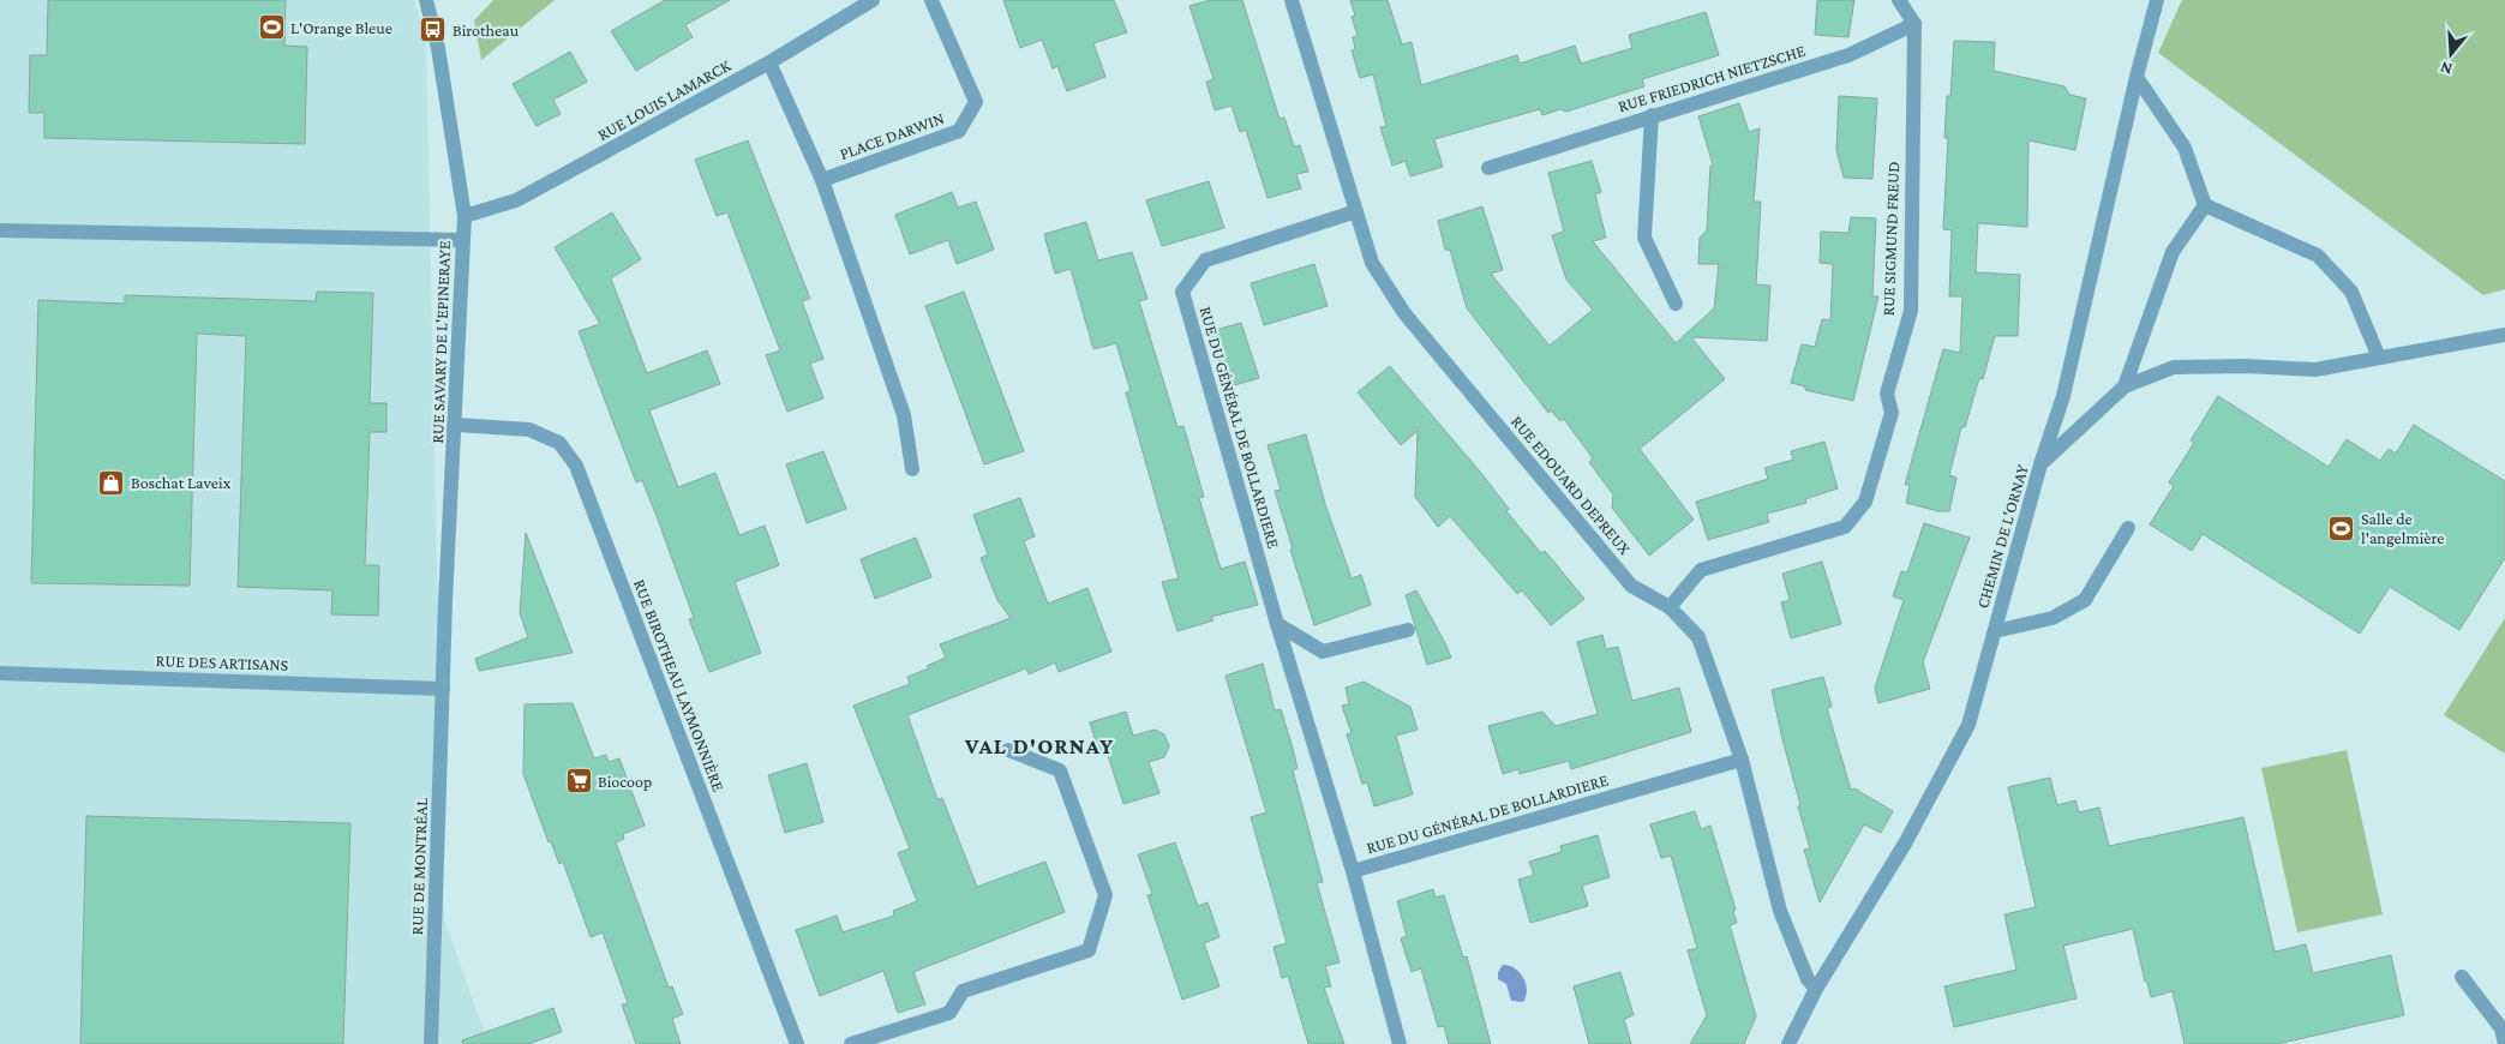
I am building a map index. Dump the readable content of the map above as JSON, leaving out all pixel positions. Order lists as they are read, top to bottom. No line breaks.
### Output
{"streets":{"street":["RUE FRIEDRICH NIETZSCHE","RUE LOUIS LAMARCK","PLACE DARWIN","RUE SIGMUND FREUD","RUE SAVARY DE L'EPINERAYE","RUE DU GÉNÉRAL DE BOLLARDIERE","RUE EDOUARD DEPREUX","CHEMIN DE L'ORNAY","RUE DES ARTISANS","RUE BIROTHEAU LAYMONNIÈRE","RUE DE MONTRÉAL"]},"crossings":[["RUE FRIEDRICH NIETZSCHE","RUE SIGMUND FREUD"],["RUE LOUIS LAMARCK","RUE SAVARY DE L'EPINERAYE"],["RUE SIGMUND FREUD","RUE EDOUARD DEPREUX"],["RUE SAVARY DE L'EPINERAYE","RUE DES ARTISANS"],["RUE SAVARY DE L'EPINERAYE","RUE BIROTHEAU LAYMONNIÈRE"],["RUE SAVARY DE L'EPINERAYE","RUE DE MONTRÉAL"],["RUE DU GÉNÉRAL DE BOLLARDIERE","RUE EDOUARD DEPREUX"],["RUE EDOUARD DEPREUX","CHEMIN DE L'ORNAY"],["RUE DES ARTISANS","RUE DE MONTRÉAL"]],"districts":["VAL D'ORNAY"],"places":{"sports":["L'Orange Bleue","Salle de l'angelmière"],"bus stop":["Birotheau"],"shop":["Boschat Laveix"],"supermarket":["Biocoop"]},"north":"bottom"}
